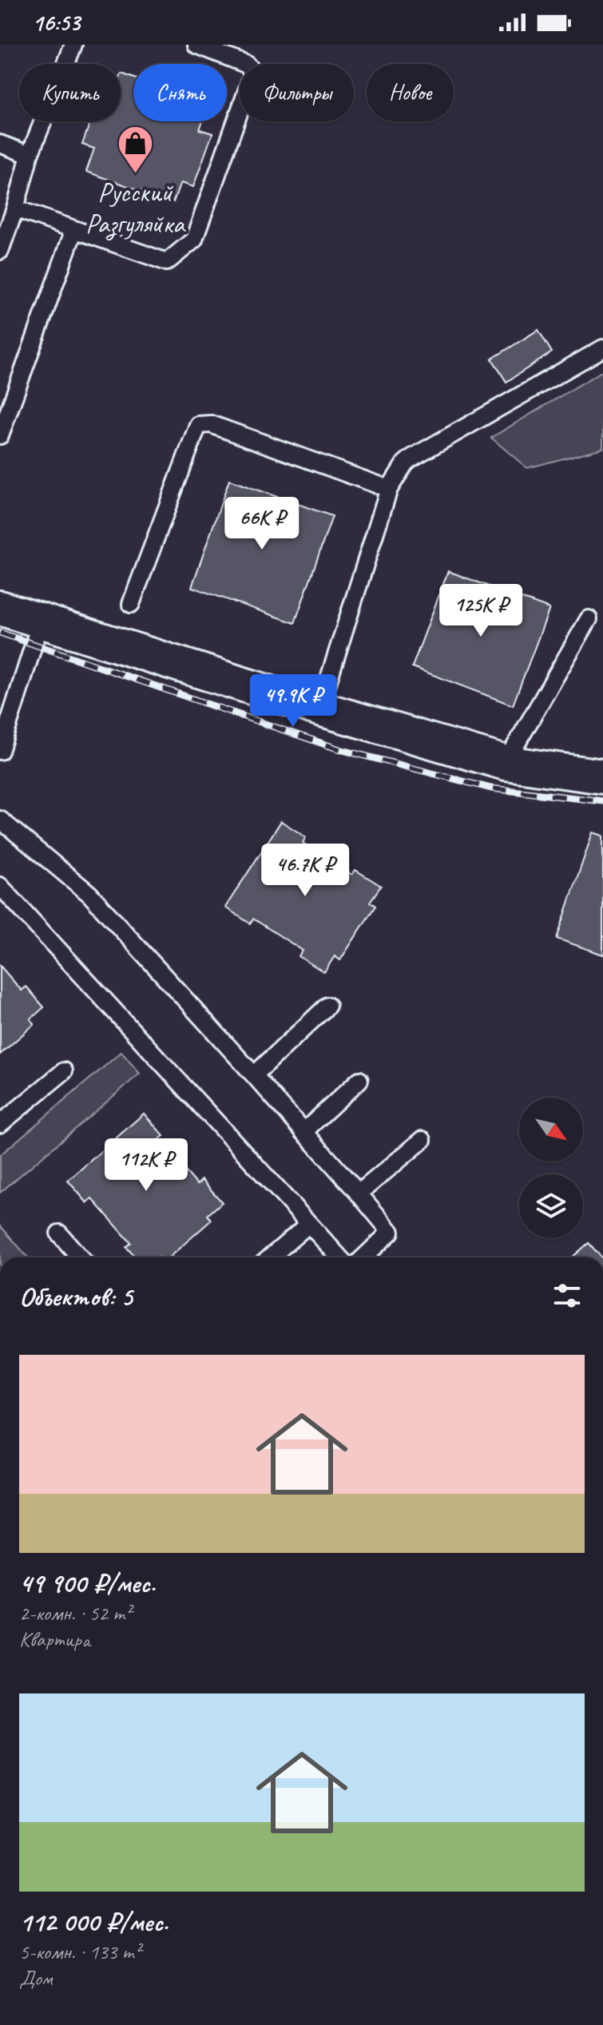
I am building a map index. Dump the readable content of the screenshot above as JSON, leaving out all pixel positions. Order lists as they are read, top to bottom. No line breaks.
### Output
{"places":{"shop":["Русский Разгуляйка"]},"north":"bottom right","page":{"status":"16:53","chip":["Купить","Снять","Фильтры","Новое"],"price":["66K ₽","125K ₽","49.9K ₽","46.7K ₽","112K ₽"],"heading":"Объектов: 5","list":[{"name":"49 900 ₽/мес.","note":"2-комн. · 52 m² · Квартира"},{"name":"112 000 ₽/мес.","note":"5-комн. · 133 m² · Дом"}]}}
